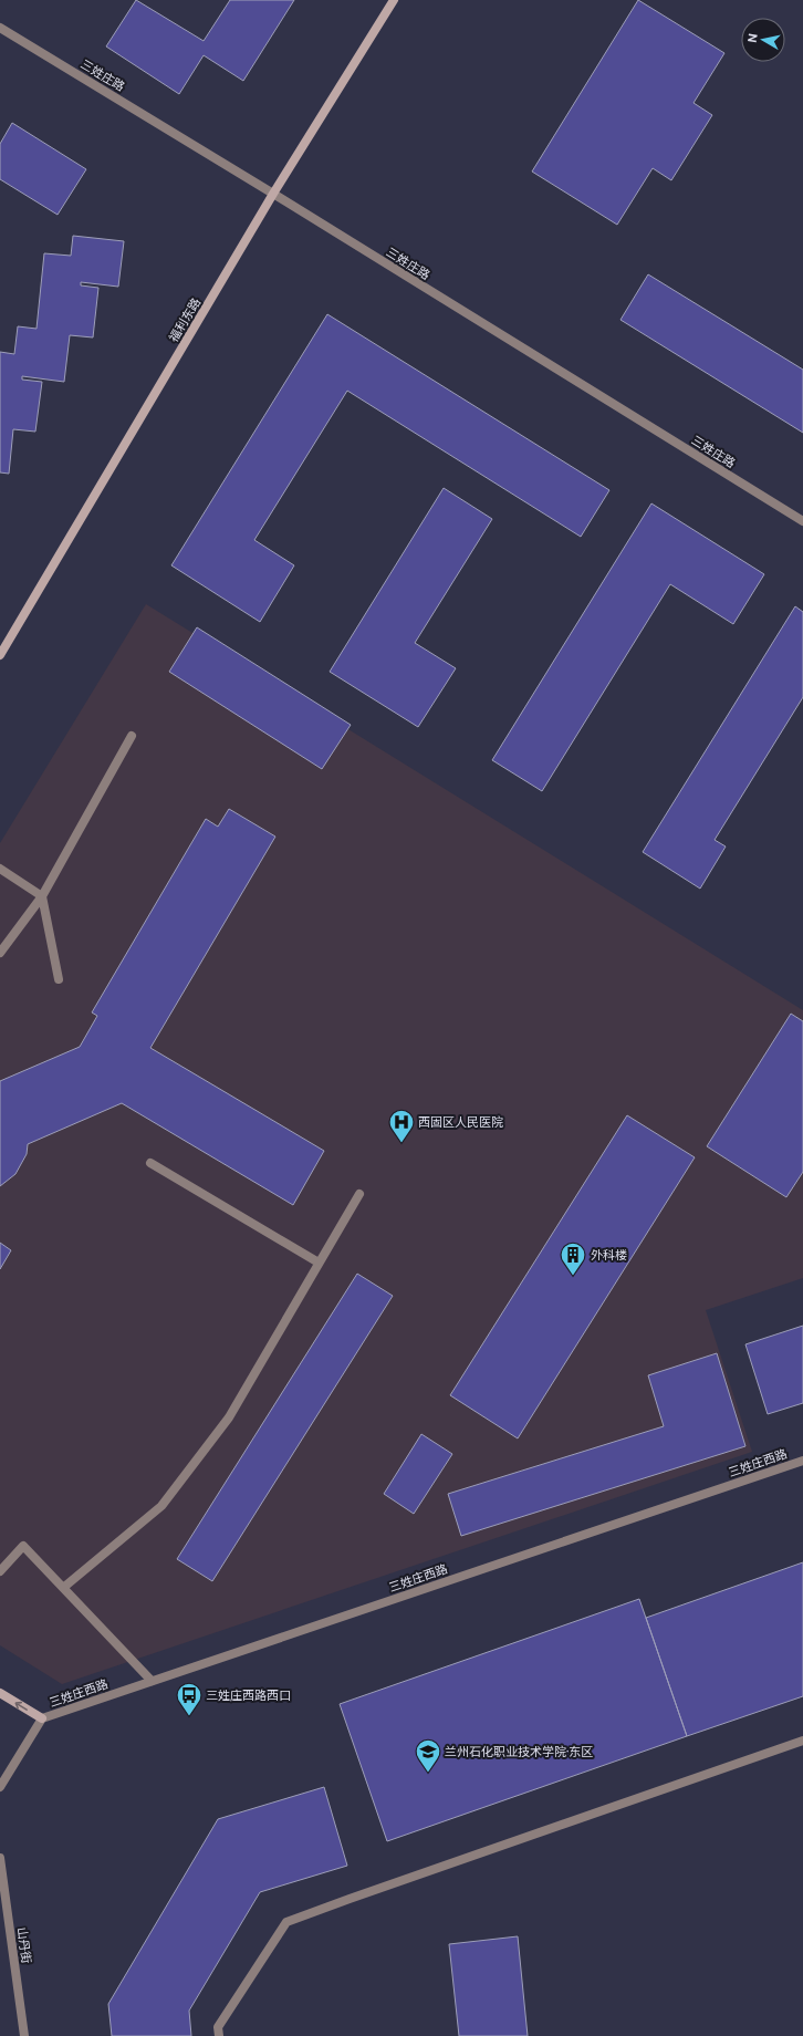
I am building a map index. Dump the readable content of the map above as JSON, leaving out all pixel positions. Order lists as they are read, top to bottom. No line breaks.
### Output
{"streets":{"main road":["福利东路"],"street":["三姓庄路","三姓庄西路","山丹街"]},"crossings":[["三姓庄路","福利东路"]],"places":{"hospital":["西固区人民医院"],"building":["外科楼"],"bus stop":["三姓庄西路西口"],"school or university":["兰州石化职业技术学院·东区"]},"north":"left"}
